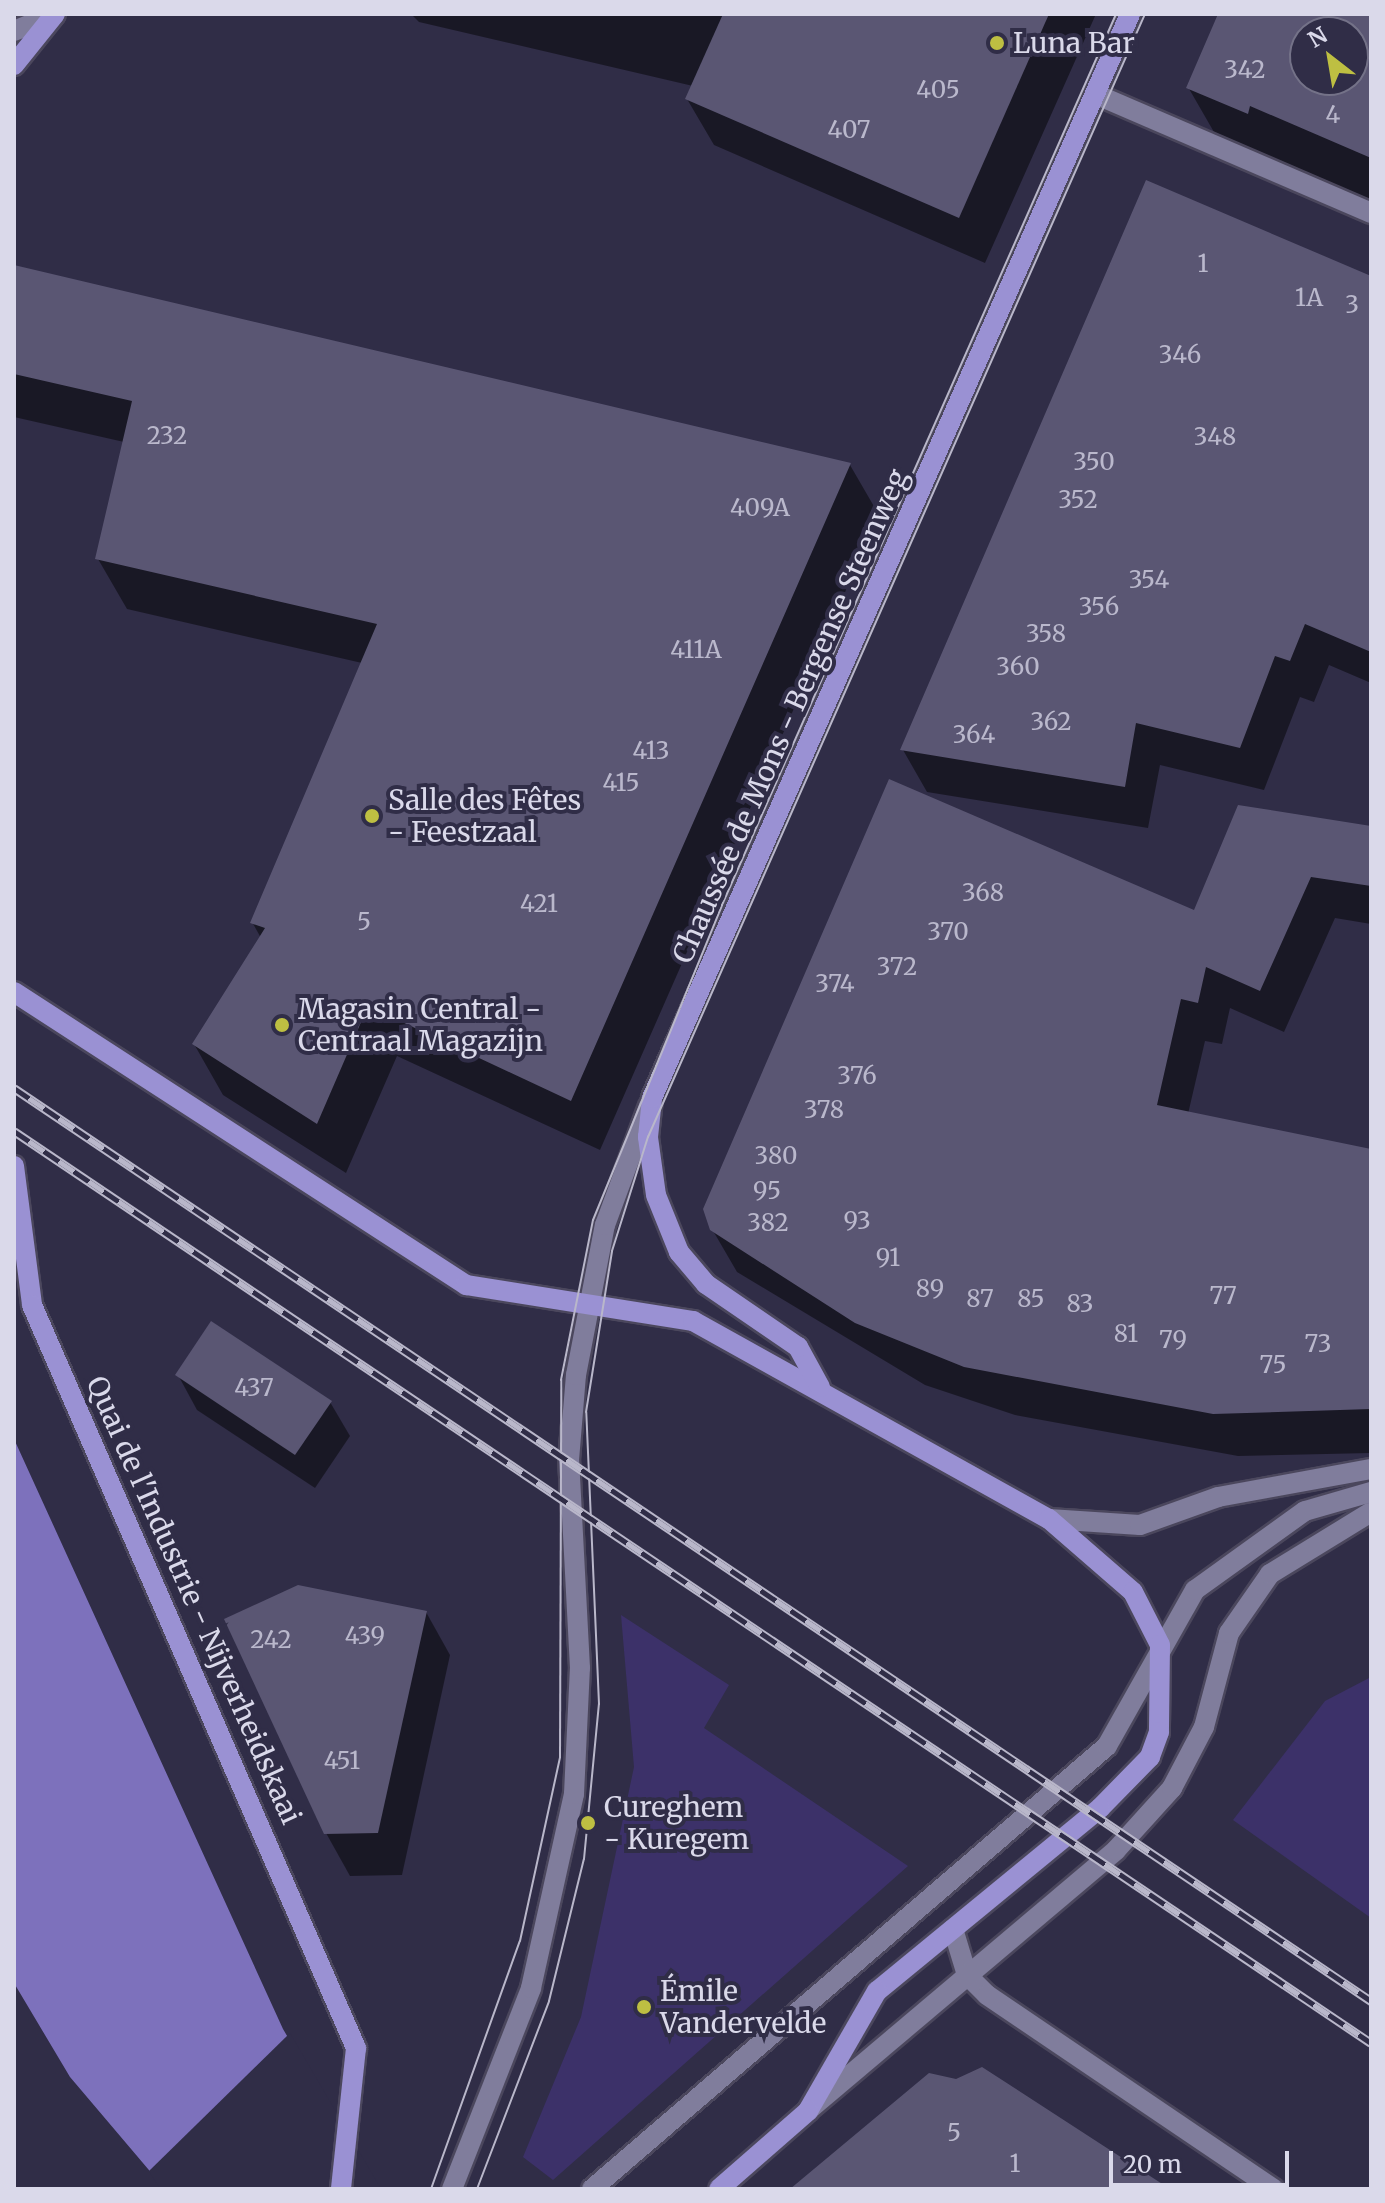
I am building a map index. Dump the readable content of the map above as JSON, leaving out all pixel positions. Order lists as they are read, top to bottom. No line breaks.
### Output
{"streets":{"main road":["Chaussée de Mons - Bergense Steenweg","Quai de l'Industrie - Nijverheidskaai"]},"places":["Luna Bar","Salle des Fêtes - Feestzaal","Magasin Central - Centraal Magazijn","Cureghem - Kuregem","Émile Vandervelde"],"house_numbers":["342","405","4","407","1","1A","3","346","232","348","350","352","409A","354","356","358","411A","360","362","364","413","415","368","421","5","370","372","374","376","378","380","95","93","382","91","89","77","87","85","83","81","79","73","75","437","439","242","451","5","1"],"scale_bar":"20 m","north":"top left"}
